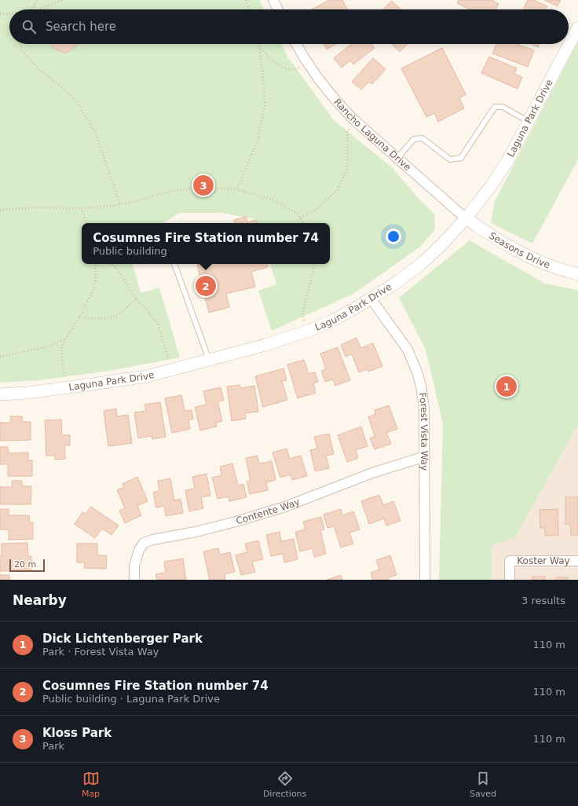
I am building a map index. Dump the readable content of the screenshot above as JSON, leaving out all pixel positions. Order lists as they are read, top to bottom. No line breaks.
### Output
{"streets":{"street":["Laguna Park Drive","Rancho Laguna Drive","Seasons Drive","Forest Vista Way","Contente Way","Koster Way"]},"crossings":[["Laguna Park Drive","Rancho Laguna Drive"],["Laguna Park Drive","Seasons Drive"],["Laguna Park Drive","Forest Vista Way"],["Rancho Laguna Drive","Seasons Drive"],["Forest Vista Way","Contente Way"]],"scale_bar":"20 m","page":{"search":"Search here","pins":["3","2","1"],"popup":["Cosumnes Fire Station number 74","Public building"],"scale":"20 m","heading":["Nearby","3 results"],"list":[{"mark":"1","name":"Dick Lichtenberger Park","note":"Park · Forest Vista Way","value":"110 m"},{"mark":"2","name":"Cosumnes Fire Station number 74","note":"Public building · Laguna Park Drive","value":"110 m"},{"mark":"3","name":"Kloss Park","note":"Park","value":"110 m"}],"nav":["Map","Directions","Saved"]}}
